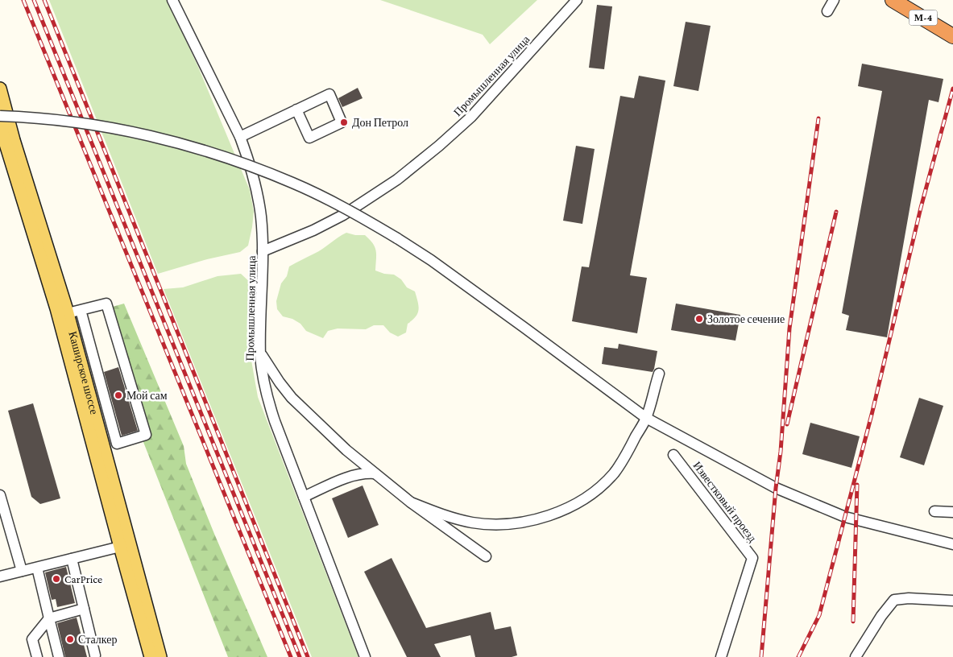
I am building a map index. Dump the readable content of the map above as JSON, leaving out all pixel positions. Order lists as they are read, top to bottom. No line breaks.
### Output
{"streets":{"highway":["М-4"],"main road":["Каширское шоссе"],"street":["Промышленная улица","Известковый проезд"]},"places":["Дон Петрол","Золотое сечение","Мой сам","CarPrice","Сталкер"]}
